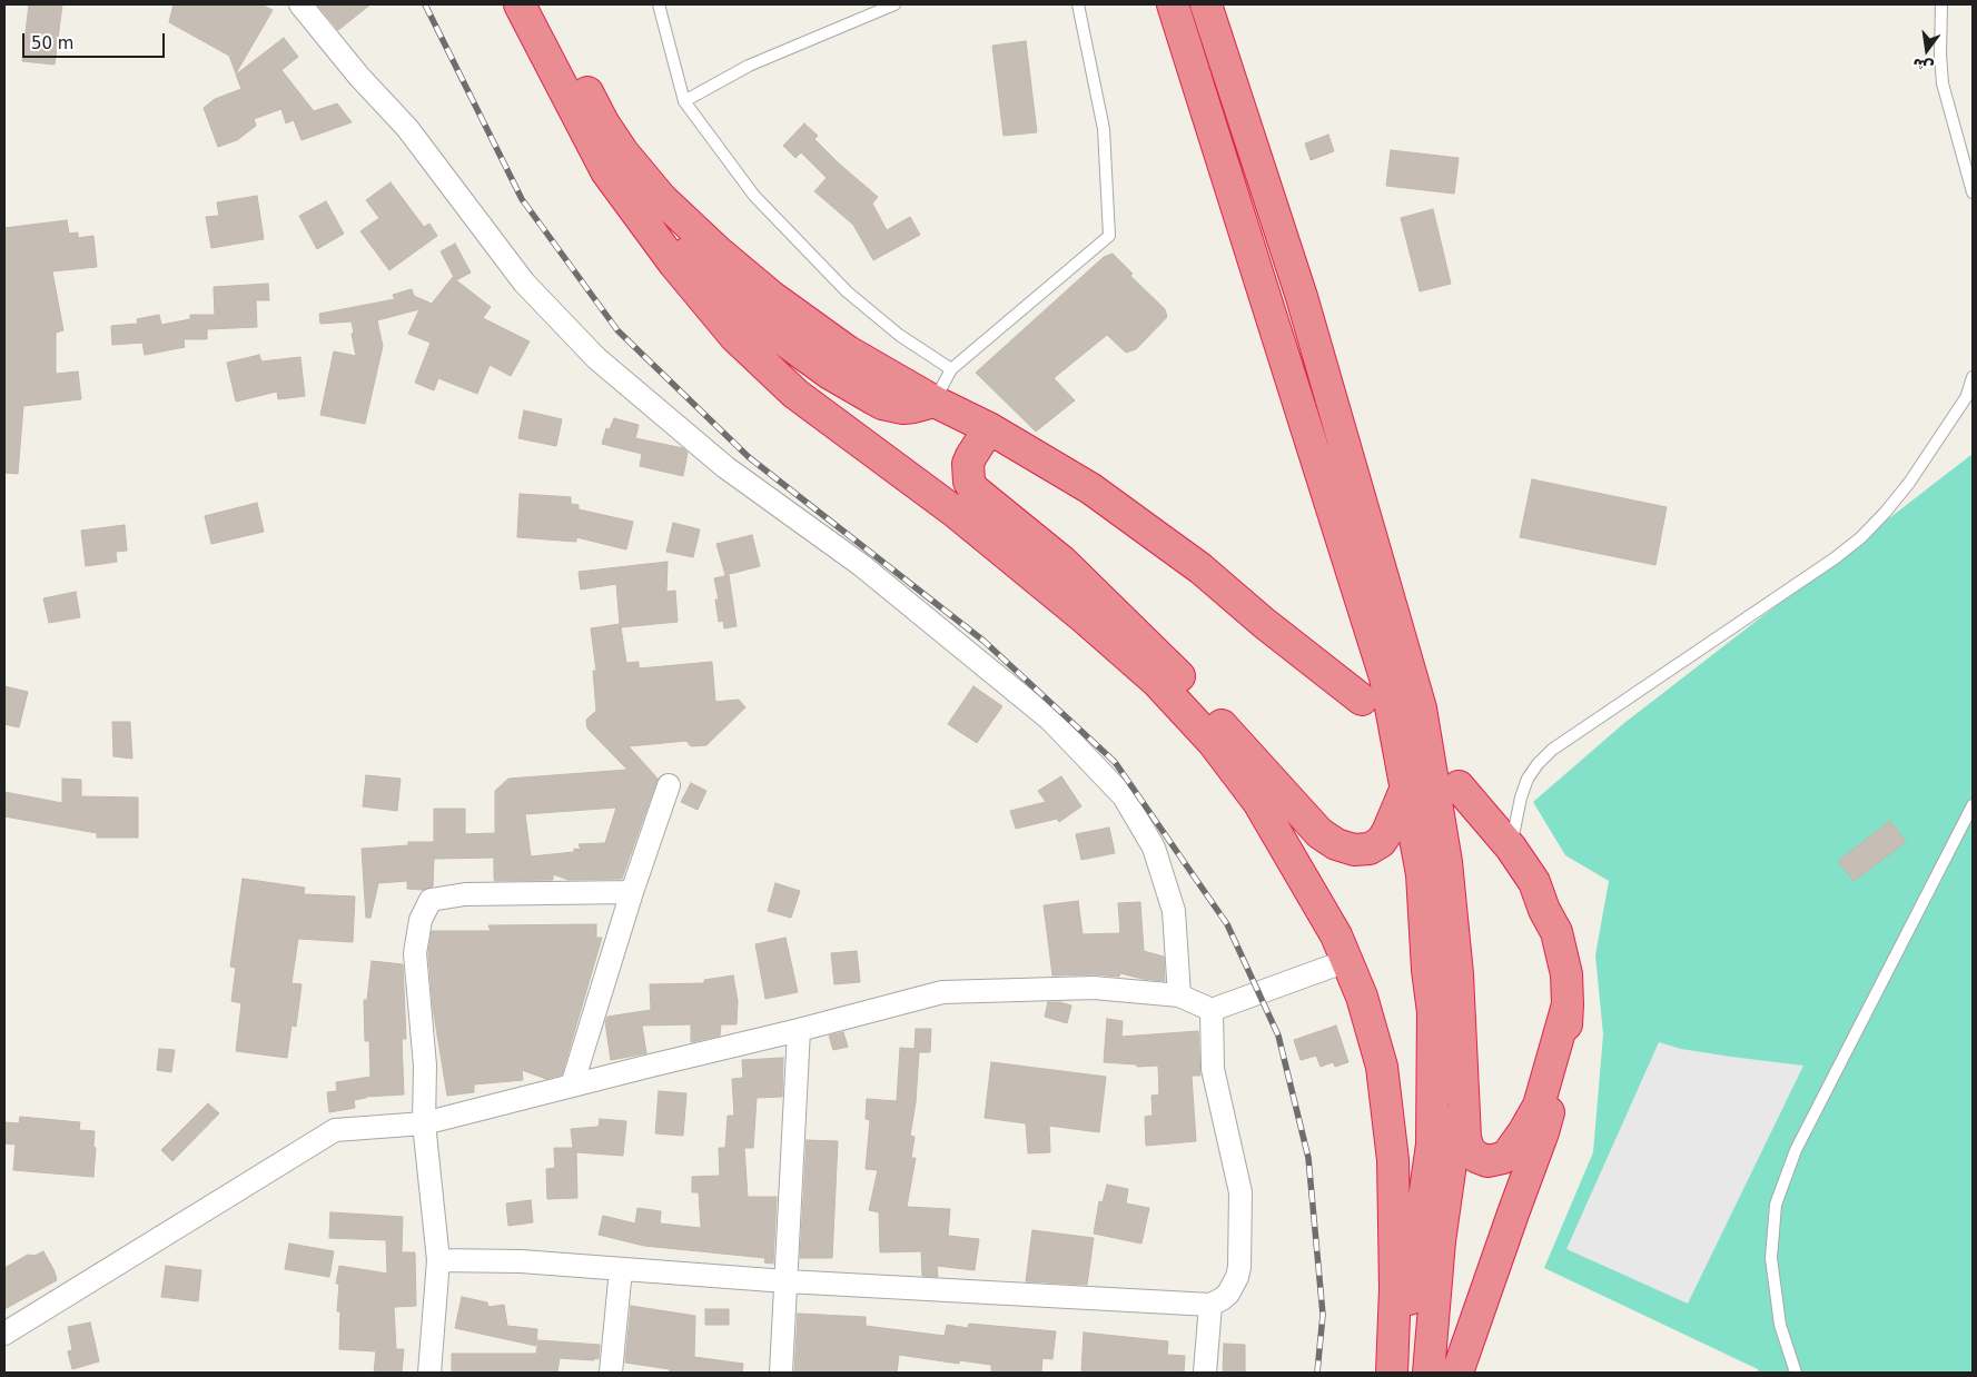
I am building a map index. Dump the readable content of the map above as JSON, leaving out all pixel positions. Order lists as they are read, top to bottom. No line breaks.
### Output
{"scale_bar":"50 m","north":"bottom"}
